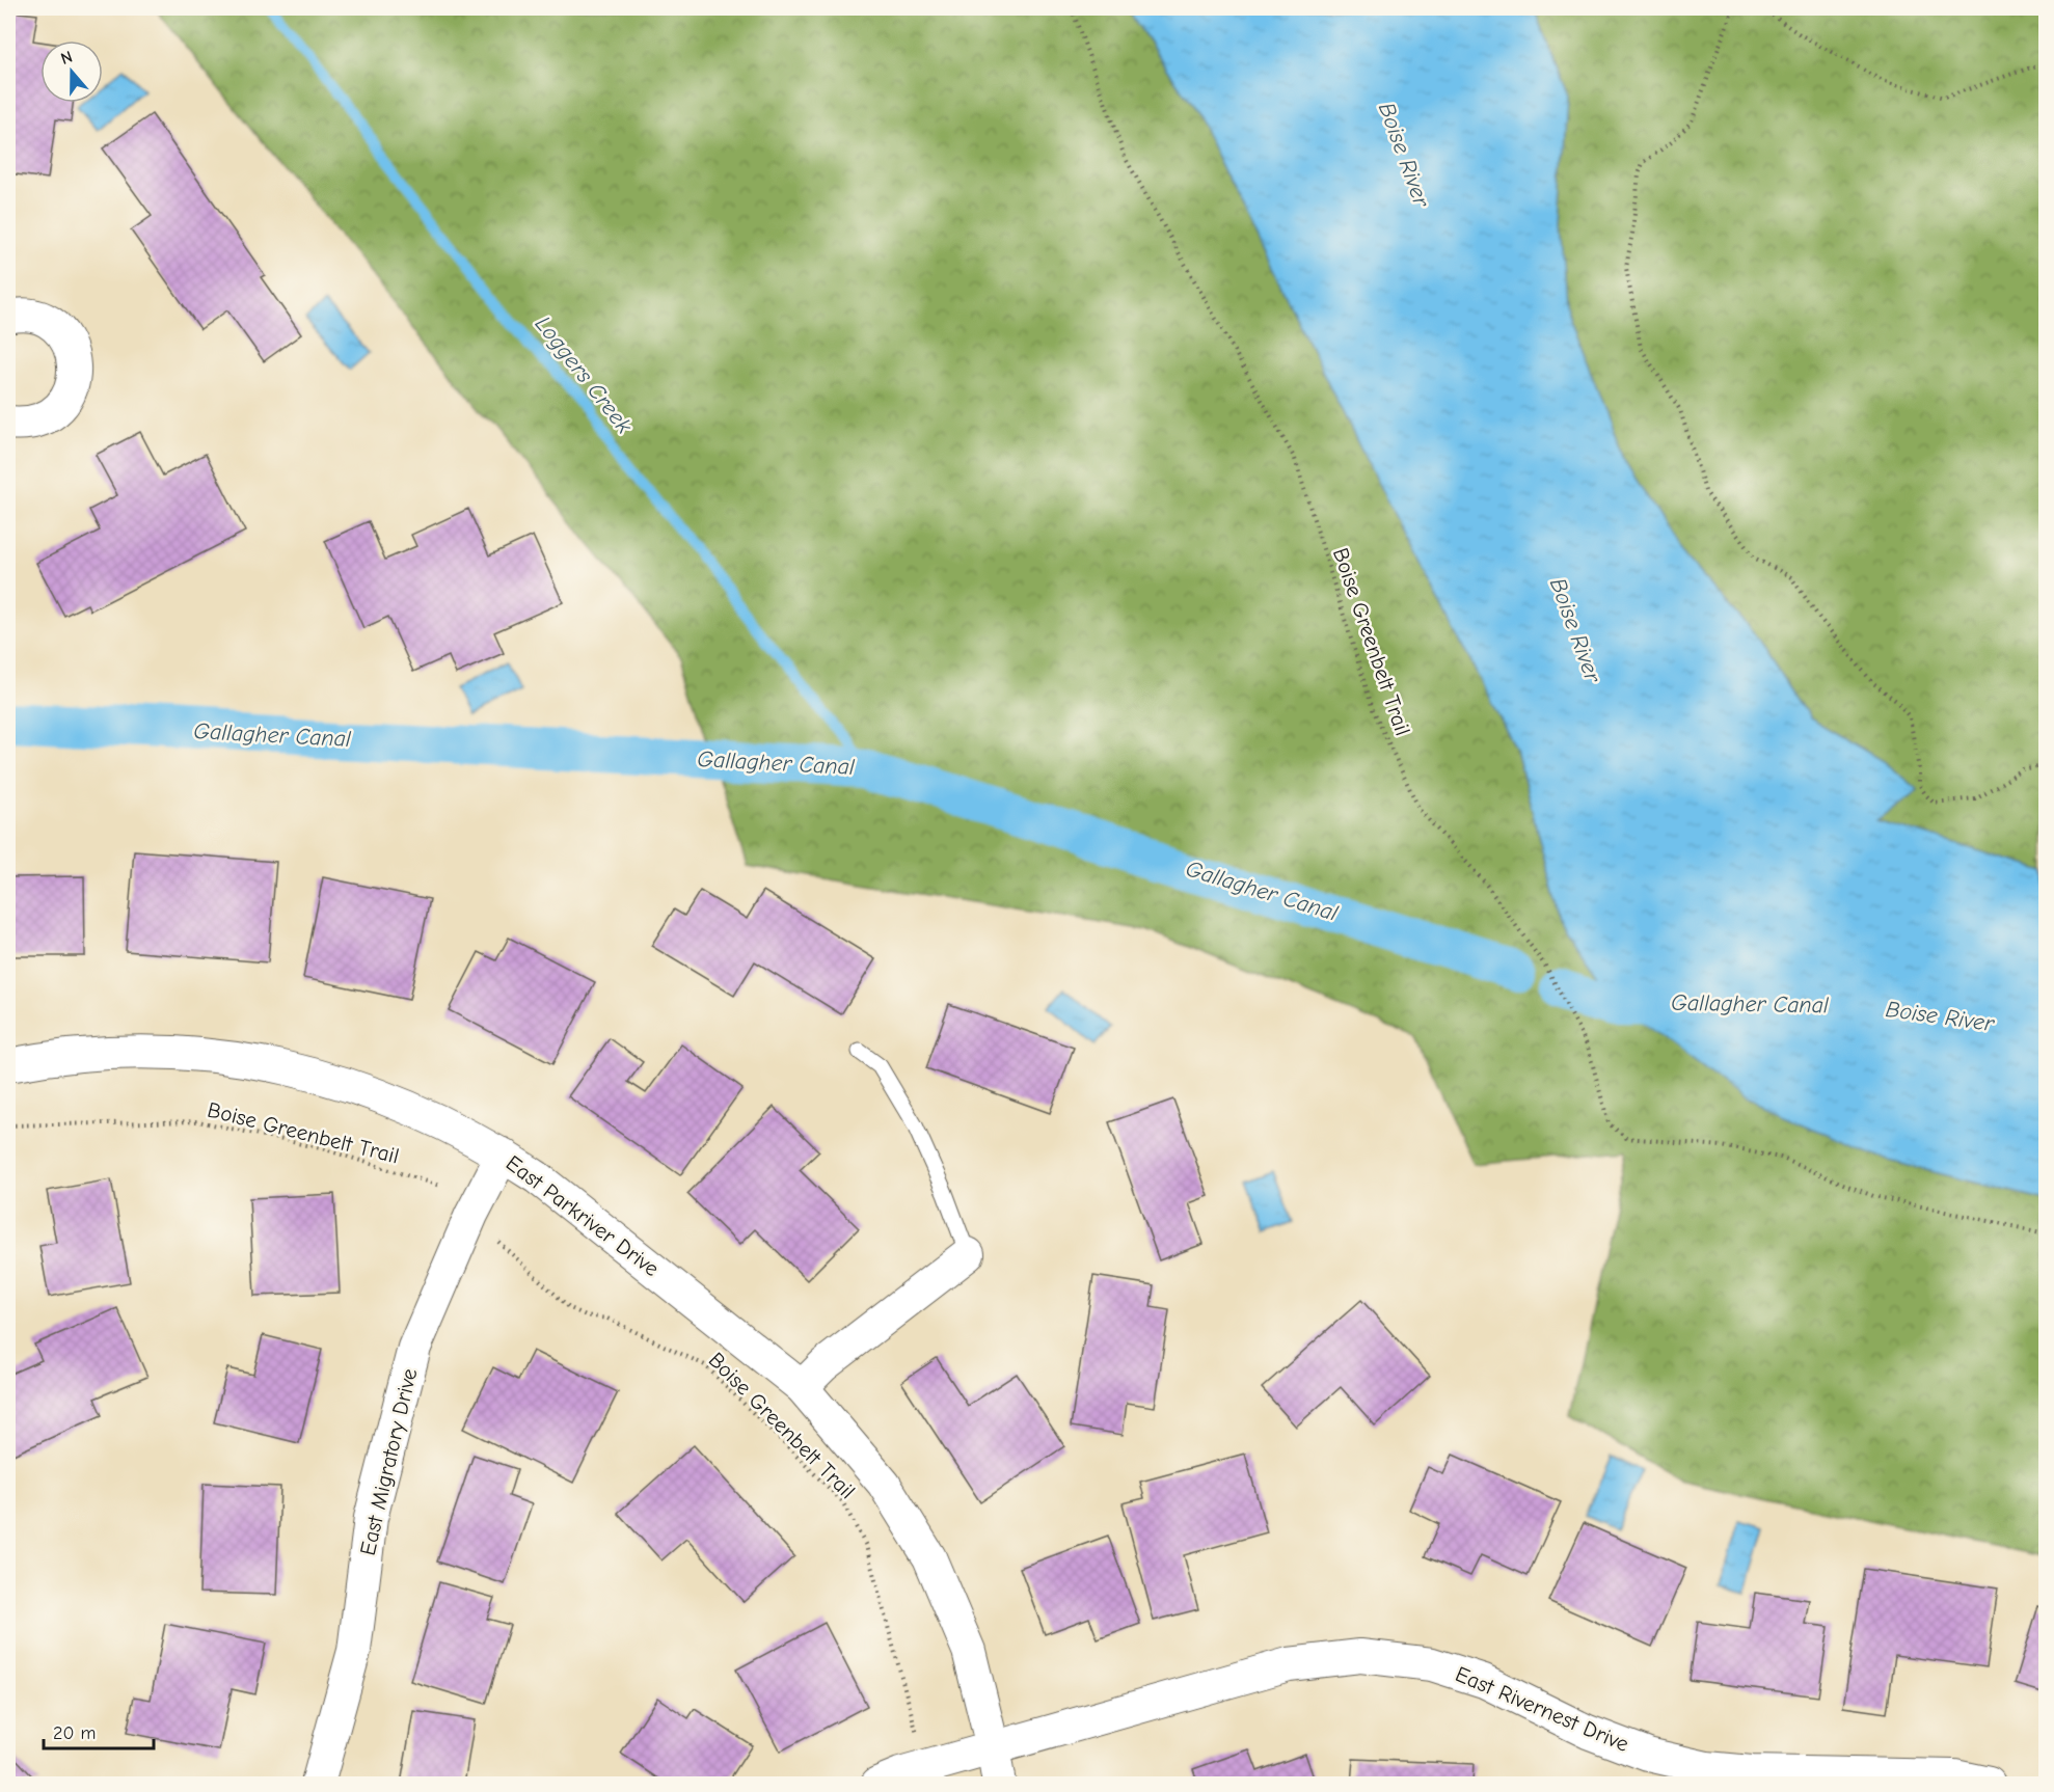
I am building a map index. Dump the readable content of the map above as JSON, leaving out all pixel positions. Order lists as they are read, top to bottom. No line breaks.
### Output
{"streets":{"street":["East Parkriver Drive","East Migratory Drive","East Rivernest Drive"],"path":["Boise Greenbelt Trail"]},"crossings":[["East Parkriver Drive","East Migratory Drive"],["East Parkriver Drive","East Rivernest Drive"]],"water":["Boise River","Loggers Creek","Gallagher Canal"],"scale_bar":"20 m","north":"top"}
